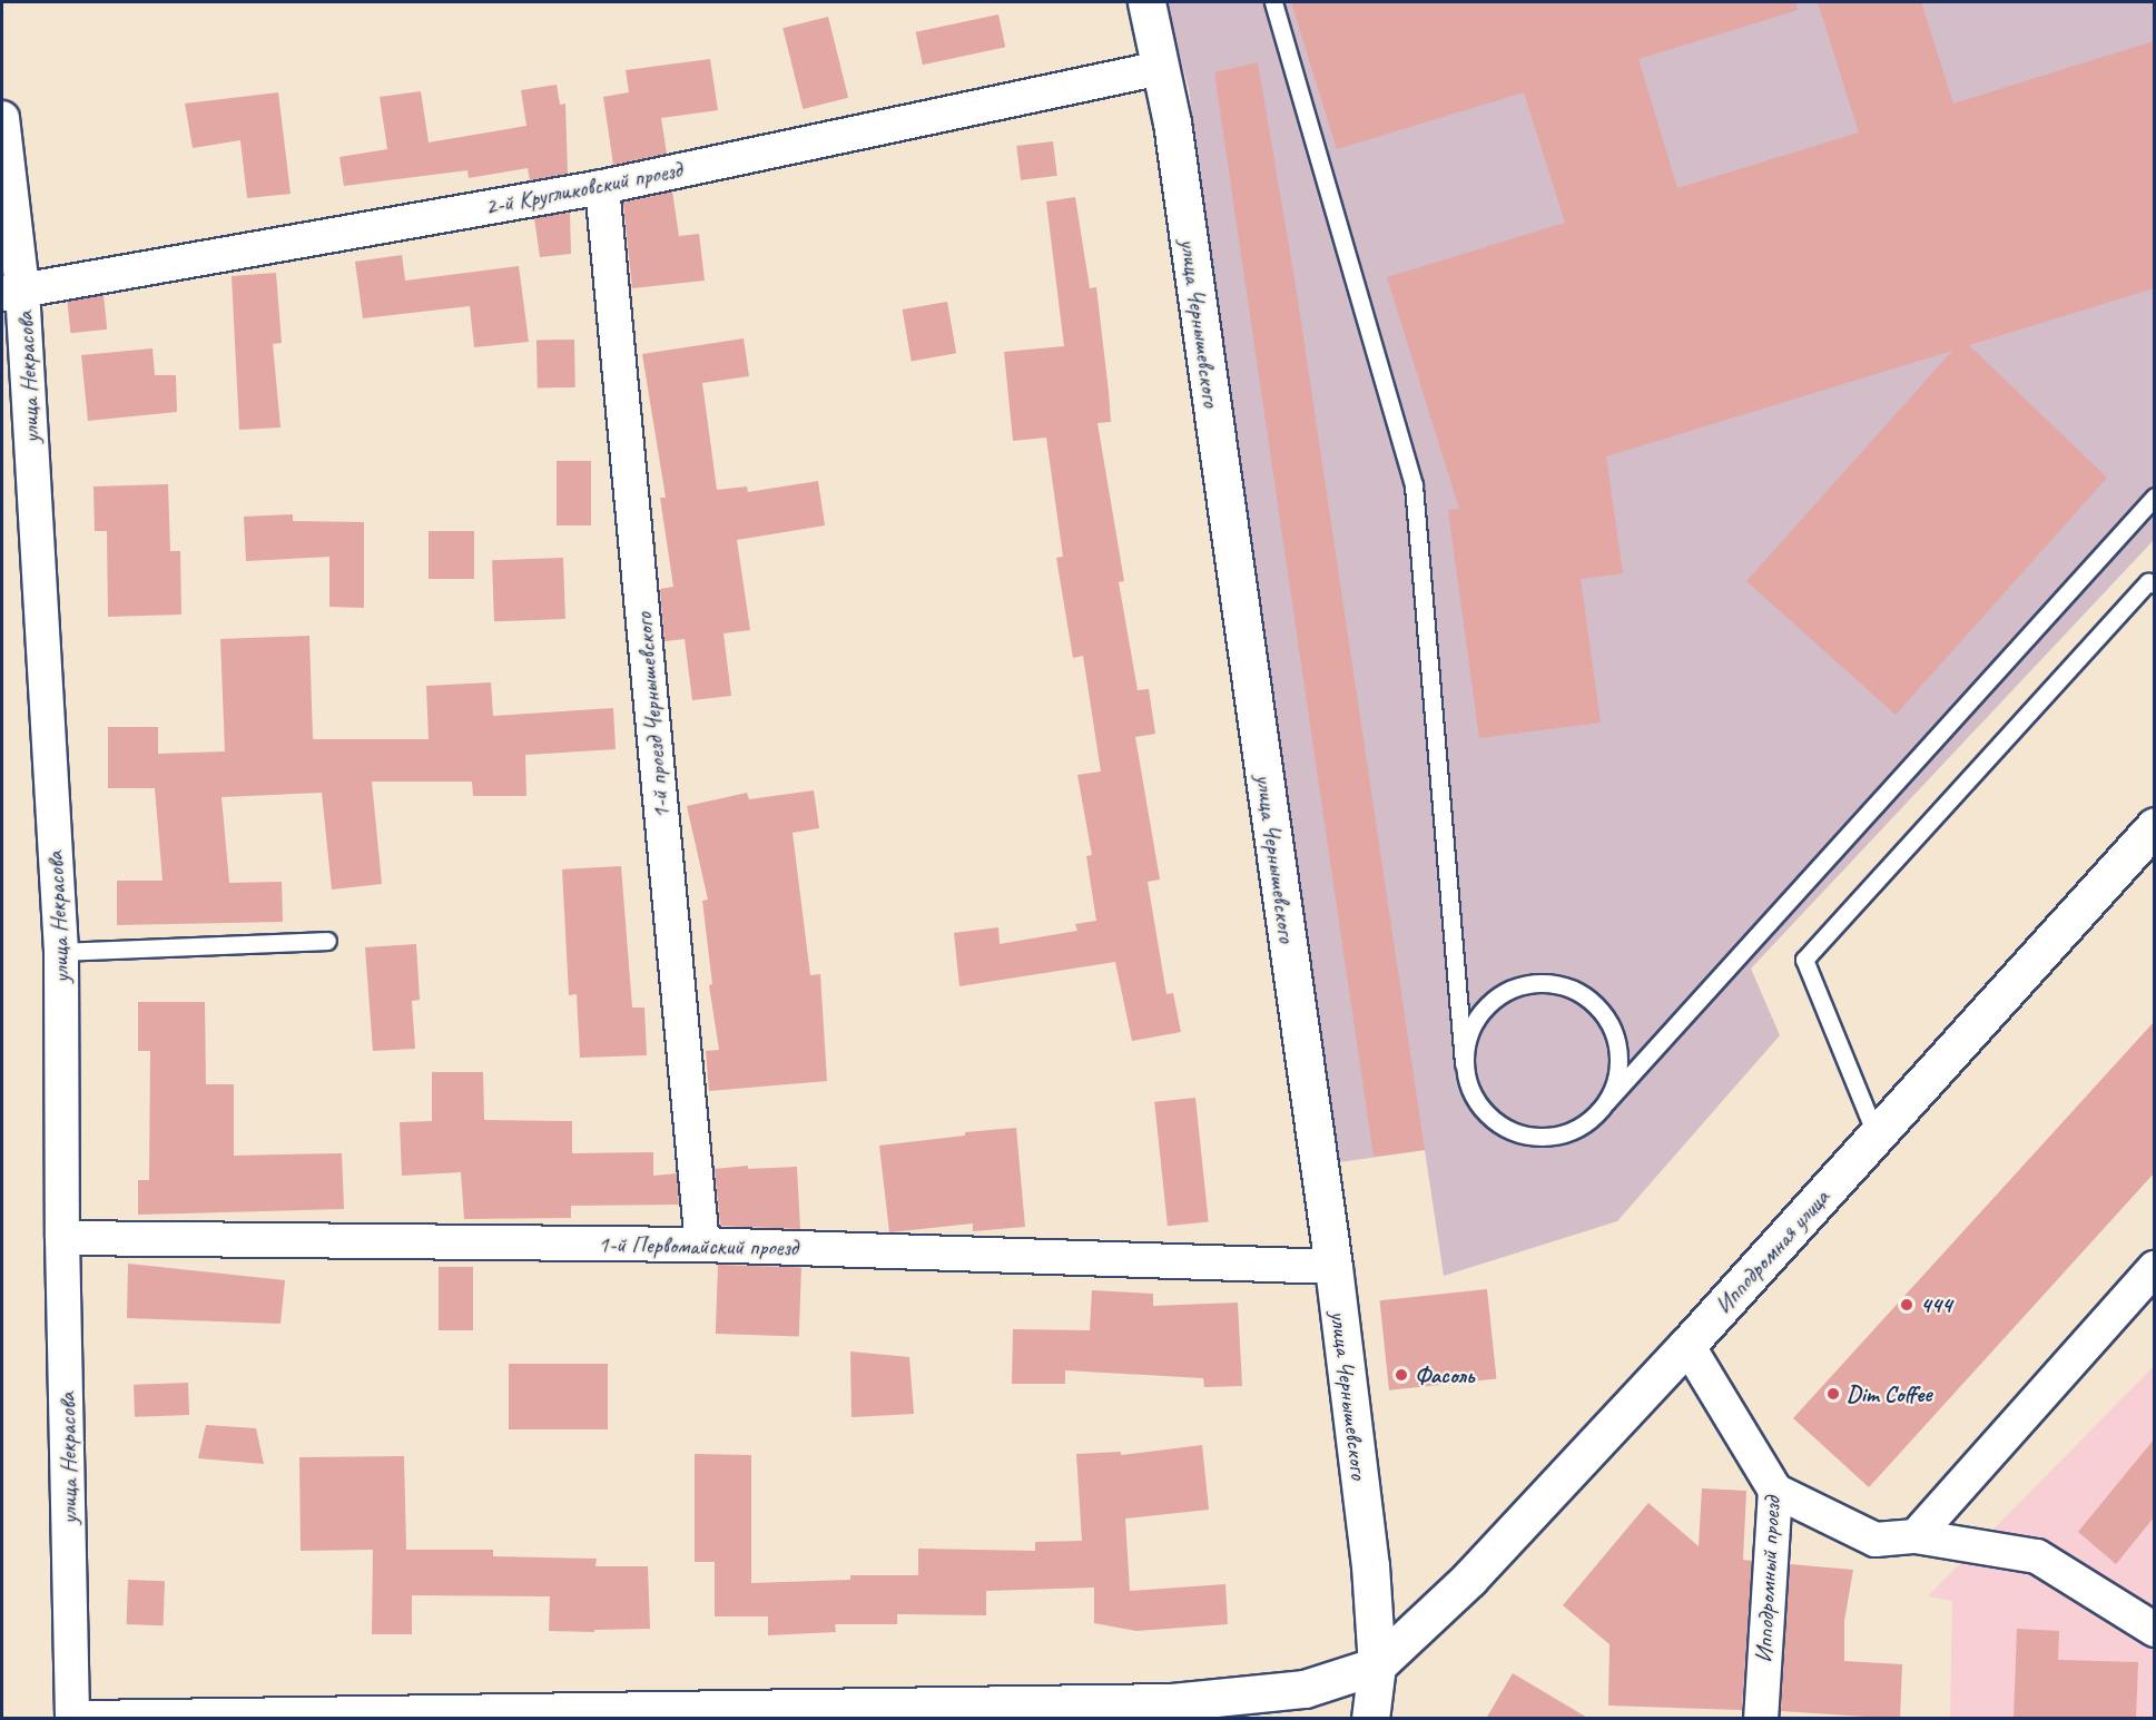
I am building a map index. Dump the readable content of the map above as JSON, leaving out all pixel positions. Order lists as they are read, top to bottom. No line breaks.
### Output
{"streets":{"street":["2-й Кругликовский проезд","улица Чернышевского","улица Некрасова","1-й проезд Чернышевского","1-й Первомайский проезд","Ипподромная улица","Ипподромный проезд"]},"crossings":[["2-й Кругликовский проезд","улица Чернышевского"],["2-й Кругликовский проезд","улица Некрасова"],["2-й Кругликовский проезд","1-й проезд Чернышевского"],["улица Чернышевского","1-й Первомайский проезд"],["улица Чернышевского","Ипподромная улица"],["улица Некрасова","1-й Первомайский проезд"],["1-й проезд Чернышевского","1-й Первомайский проезд"],["Ипподромная улица","Ипподромный проезд"]],"places":["444","Фасоль","Dim Coffee"]}
